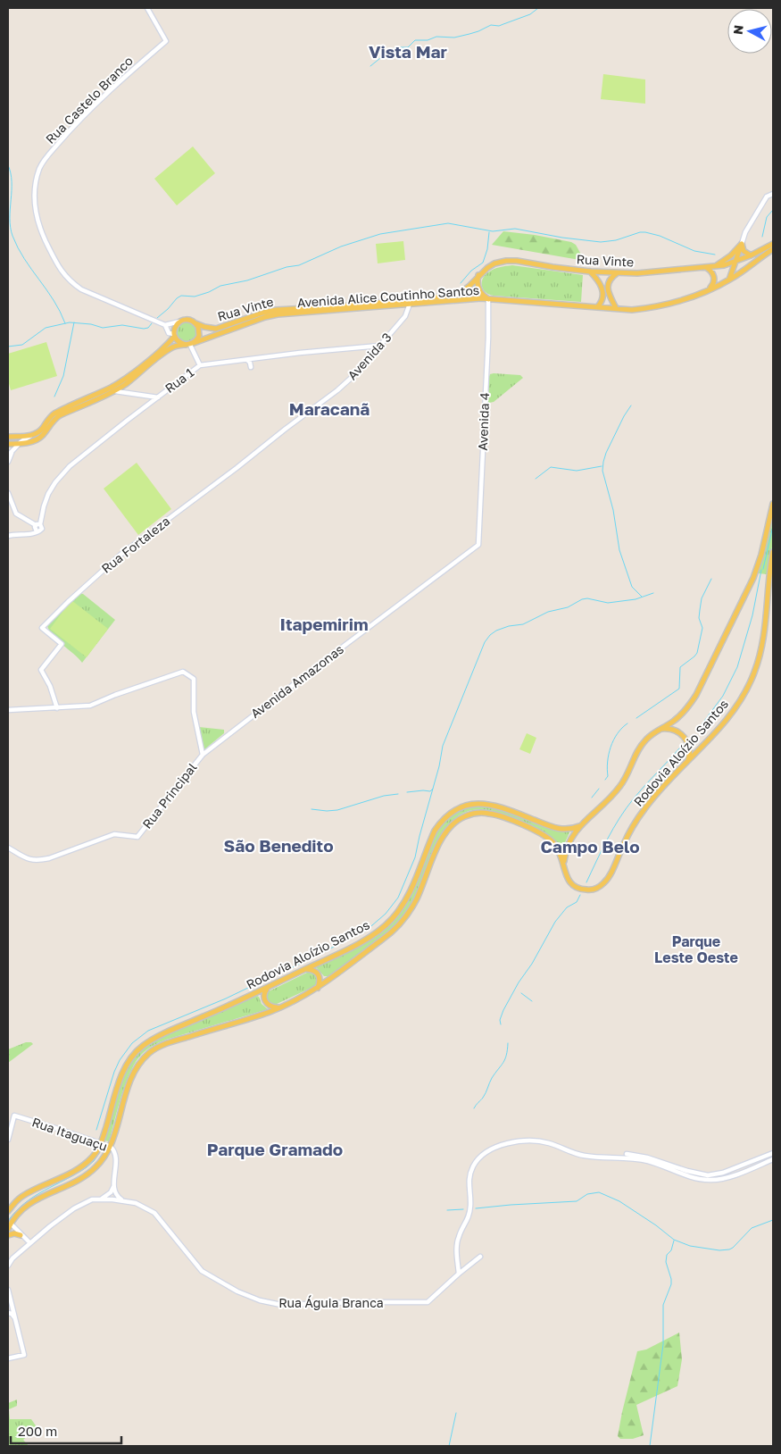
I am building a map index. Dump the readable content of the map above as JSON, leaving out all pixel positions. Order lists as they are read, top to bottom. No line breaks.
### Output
{"streets":{"main road":["Rua Vinte","Avenida Alice Coutinho Santos","Rodovia Aloízio Santos"],"street":["Rua Castelo Branco","Avenida 3","Rua 1","Avenida 4","Rua Fortaleza","Avenida Amazonas","Rua Principal","Rua Itaguaçu","Rua Águia Branca"]},"crossings":[["Rua Vinte","Avenida Alice Coutinho Santos"],["Rua Vinte","Avenida 3"],["Avenida Alice Coutinho Santos","Avenida 3"],["Avenida Alice Coutinho Santos","Avenida 4"],["Avenida 3","Rua 1"],["Avenida 3","Rua Fortaleza"],["Avenida 4","Avenida Amazonas"],["Avenida Amazonas","Rua Principal"],["Rodovia Aloízio Santos","Rua Itaguaçu"]],"districts":["Vista Mar","Maracanã","Itapemirim","São Benedito","Campo Belo","Parque Leste Oeste","Parque Gramado"],"scale_bar":"200 m","north":"left"}
